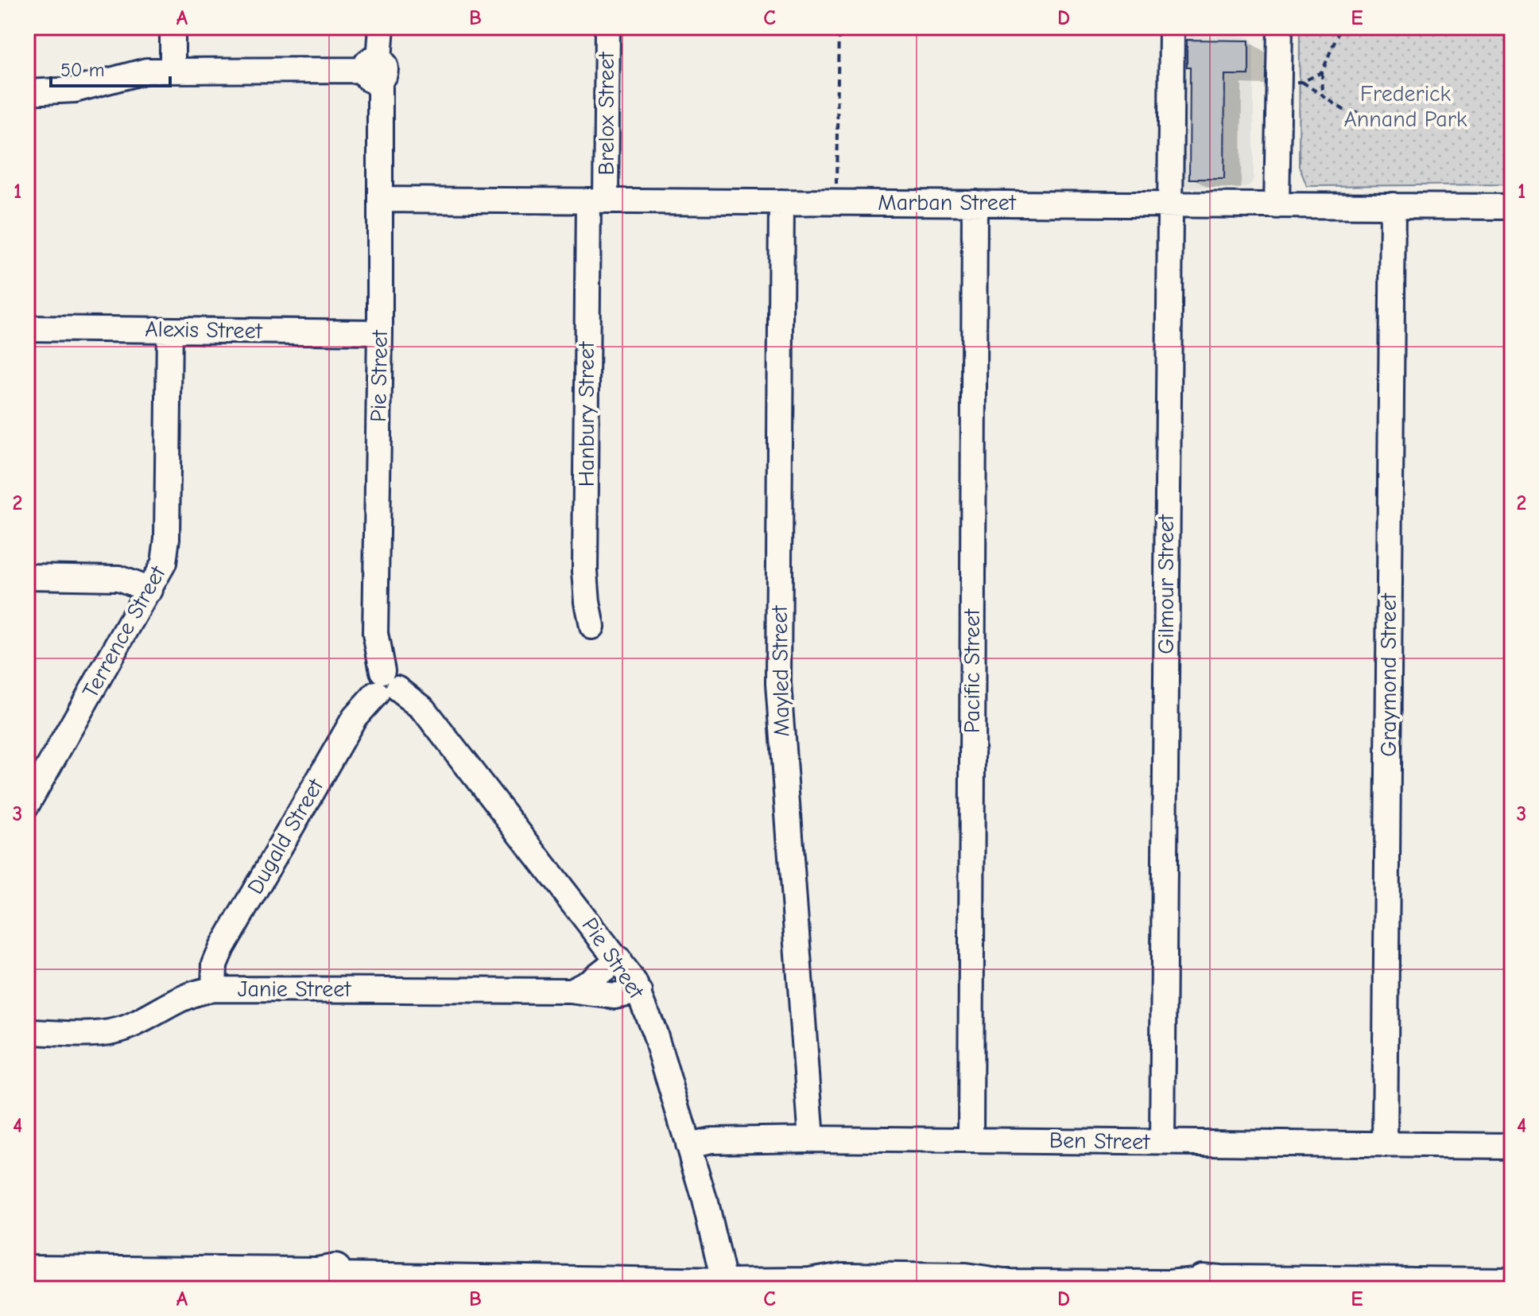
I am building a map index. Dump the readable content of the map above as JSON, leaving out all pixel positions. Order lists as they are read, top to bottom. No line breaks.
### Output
{"streets":{"street":["Brelox Street","Marban Street","Alexis Street","Pie Street","Hanbury Street","Gilmour Street","Terrence Street","Mayled Street","Pacific Street","Graymond Street","Dugald Street","Janie Street","Ben Street"]},"crossings":[["Brelox Street","Marban Street"],["Brelox Street","Hanbury Street"],["Marban Street","Pie Street"],["Marban Street","Hanbury Street"],["Marban Street","Gilmour Street"],["Marban Street","Mayled Street"],["Marban Street","Pacific Street"],["Marban Street","Graymond Street"],["Alexis Street","Pie Street"],["Alexis Street","Terrence Street"],["Pie Street","Dugald Street"],["Pie Street","Janie Street"],["Pie Street","Ben Street"],["Gilmour Street","Ben Street"],["Mayled Street","Ben Street"],["Pacific Street","Ben Street"],["Graymond Street","Ben Street"],["Dugald Street","Janie Street"]],"parks":["Frederick Annand Park"],"scale_bar":"50 m","grid":{"columns":["A","B","C","D","E"],"rows":["1","2","3","4"]}}
